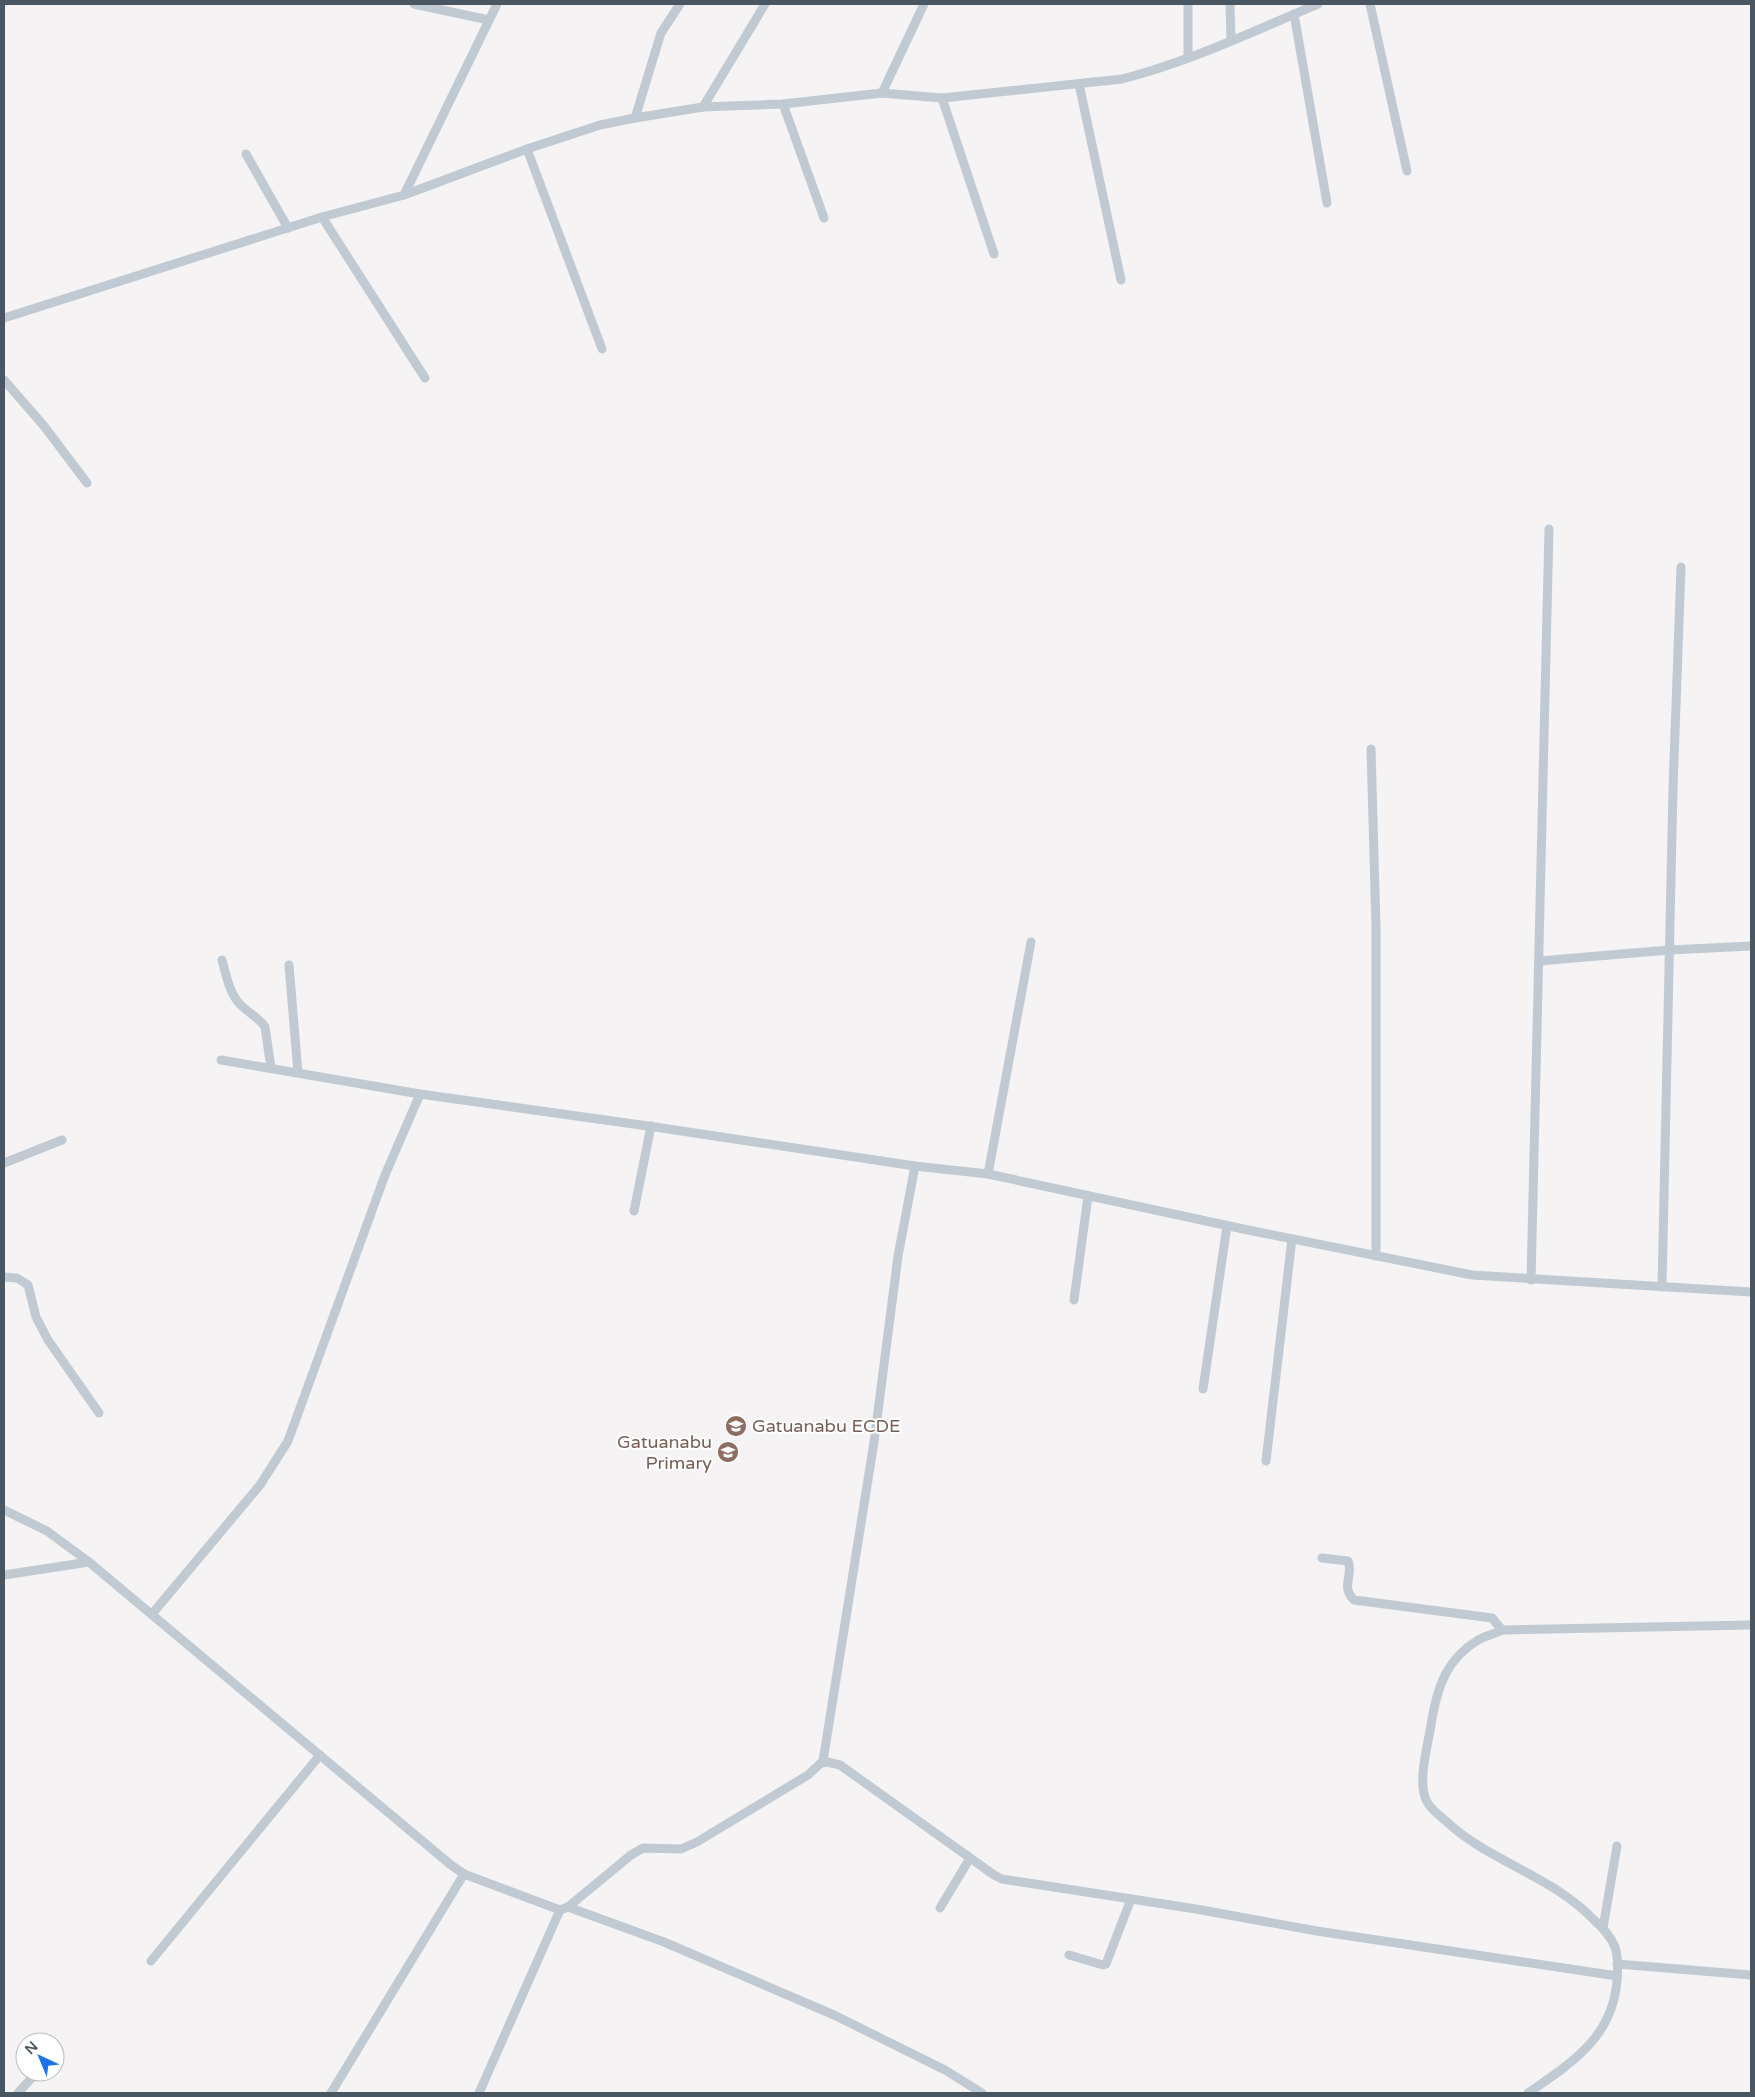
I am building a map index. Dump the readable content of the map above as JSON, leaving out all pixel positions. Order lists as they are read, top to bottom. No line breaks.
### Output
{"places":{"school or university":["Gatuanabu ECDE","Gatuanabu Primary"]},"north":"top left"}
